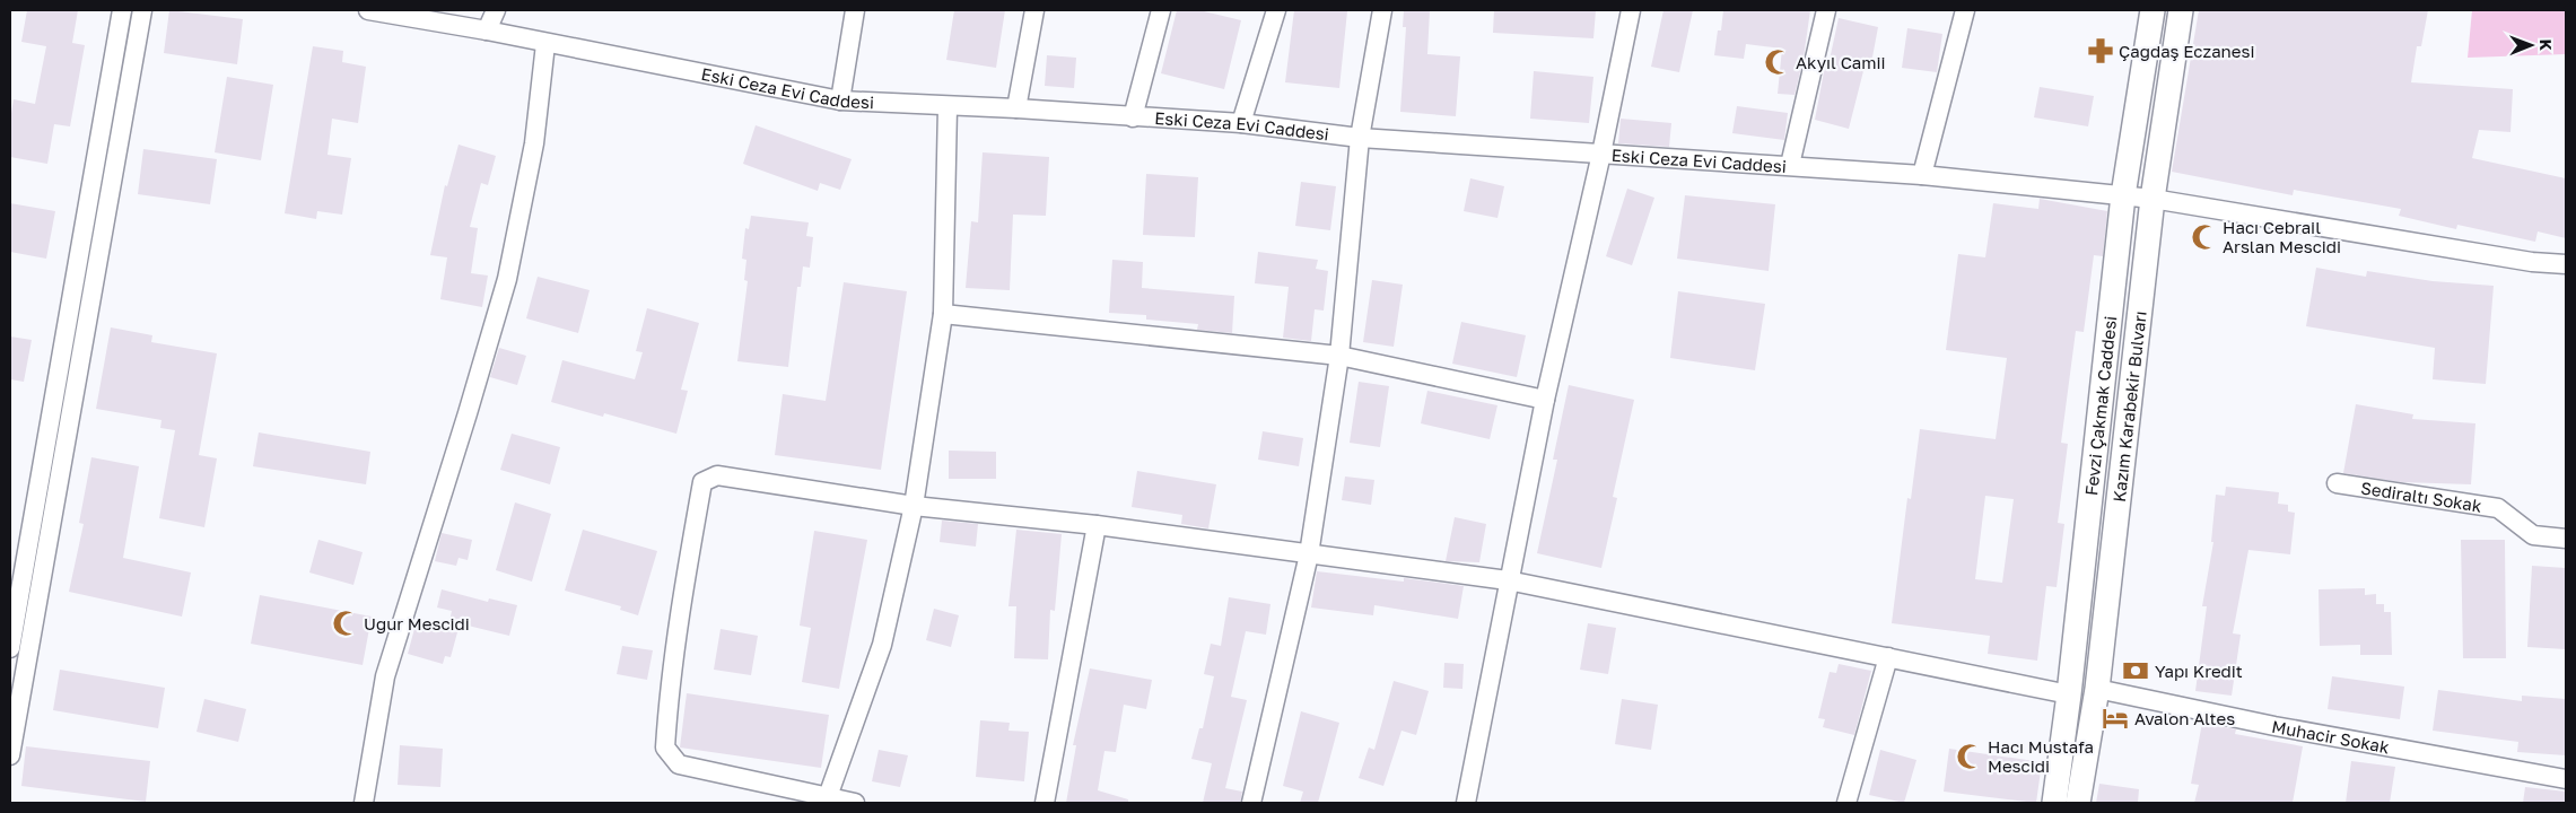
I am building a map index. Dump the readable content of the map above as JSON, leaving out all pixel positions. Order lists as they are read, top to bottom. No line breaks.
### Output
{"streets":{"main road":["Fevzi Çakmak Caddesi","Kazım Karabekir Bulvarı"],"street":["Eski Ceza Evi Caddesi","Sediraltı Sokak","Muhacir Sokak"]},"crossings":[["Eski Ceza Evi Caddesi","Fevzi Çakmak Caddesi"],["Eski Ceza Evi Caddesi","Kazım Karabekir Bulvarı"],["Kazım Karabekir Bulvarı","Muhacir Sokak"]],"places":{"pharmacy":["Çağdaş Eczanesi"],"mosque":["Akyıl Camii","Hacı Cebrail Arslan Mescidi","Uğur Mescidi","Hacı Mustafa Mescidi"],"bank":["Yapı Kredit"],"hotel":["Avalon Altes"]},"north":"right"}
